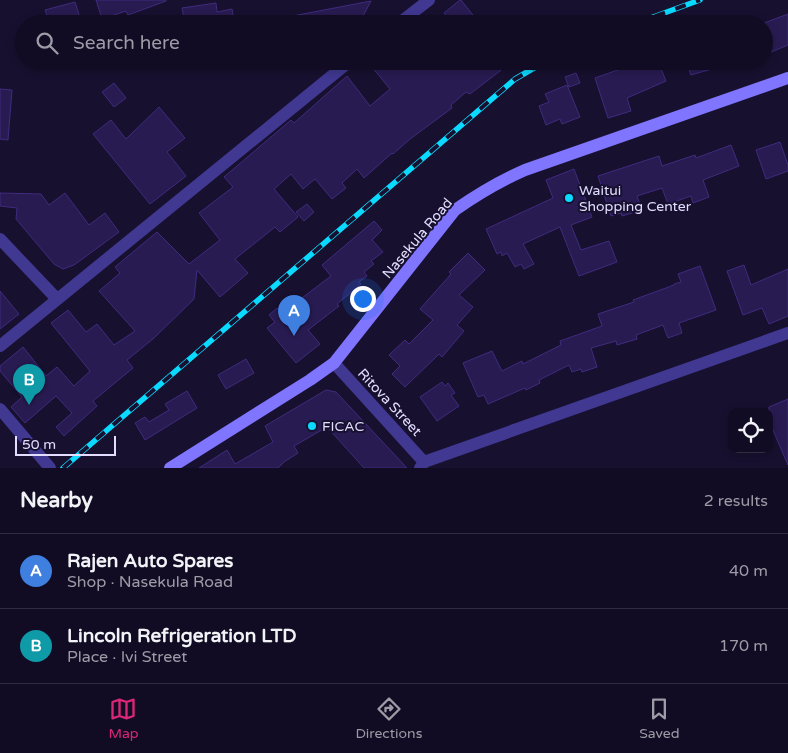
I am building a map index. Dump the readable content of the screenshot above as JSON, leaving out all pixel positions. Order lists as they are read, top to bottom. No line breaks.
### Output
{"streets":{"main road":["Nasekula Road"],"street":["Ritova Street"]},"crossings":[["Nasekula Road","Ritova Street"]],"places":["Waitui Shopping Center","FICAC"],"scale_bar":"50 m","page":{"search":"Search here","pins":["A","B"],"scale":"50 m","heading":["Nearby","2 results"],"list":[{"mark":"A","name":"Rajen Auto Spares","note":"Shop · Nasekula Road","value":"40 m"},{"mark":"B","name":"Lincoln Refrigeration LTD","note":"Place · Ivi Street","value":"170 m"}],"nav":["Map","Directions","Saved"]}}
